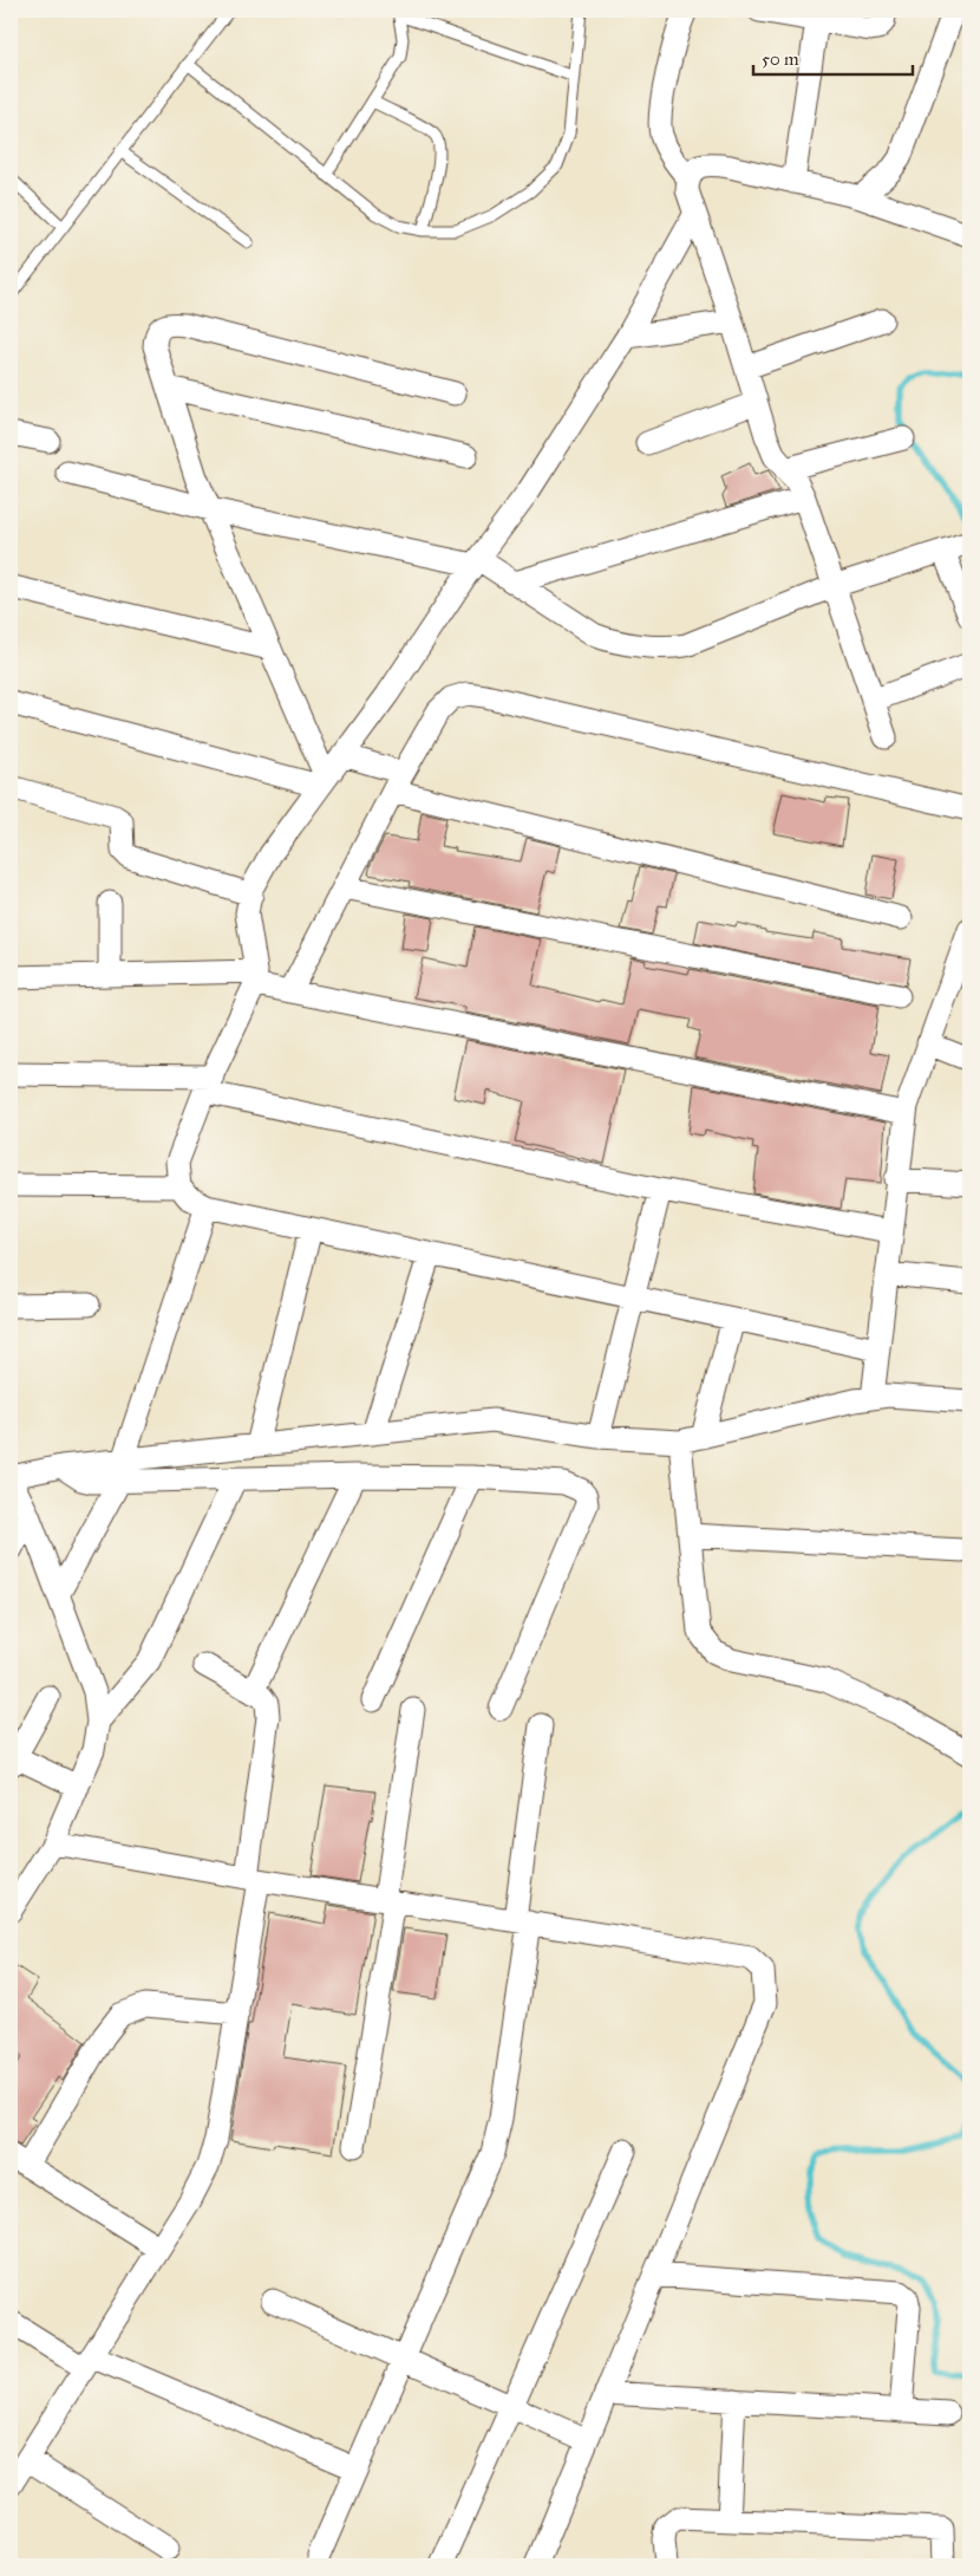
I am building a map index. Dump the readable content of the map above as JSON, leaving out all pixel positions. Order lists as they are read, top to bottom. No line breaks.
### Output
{"scale_bar":"50 m"}
